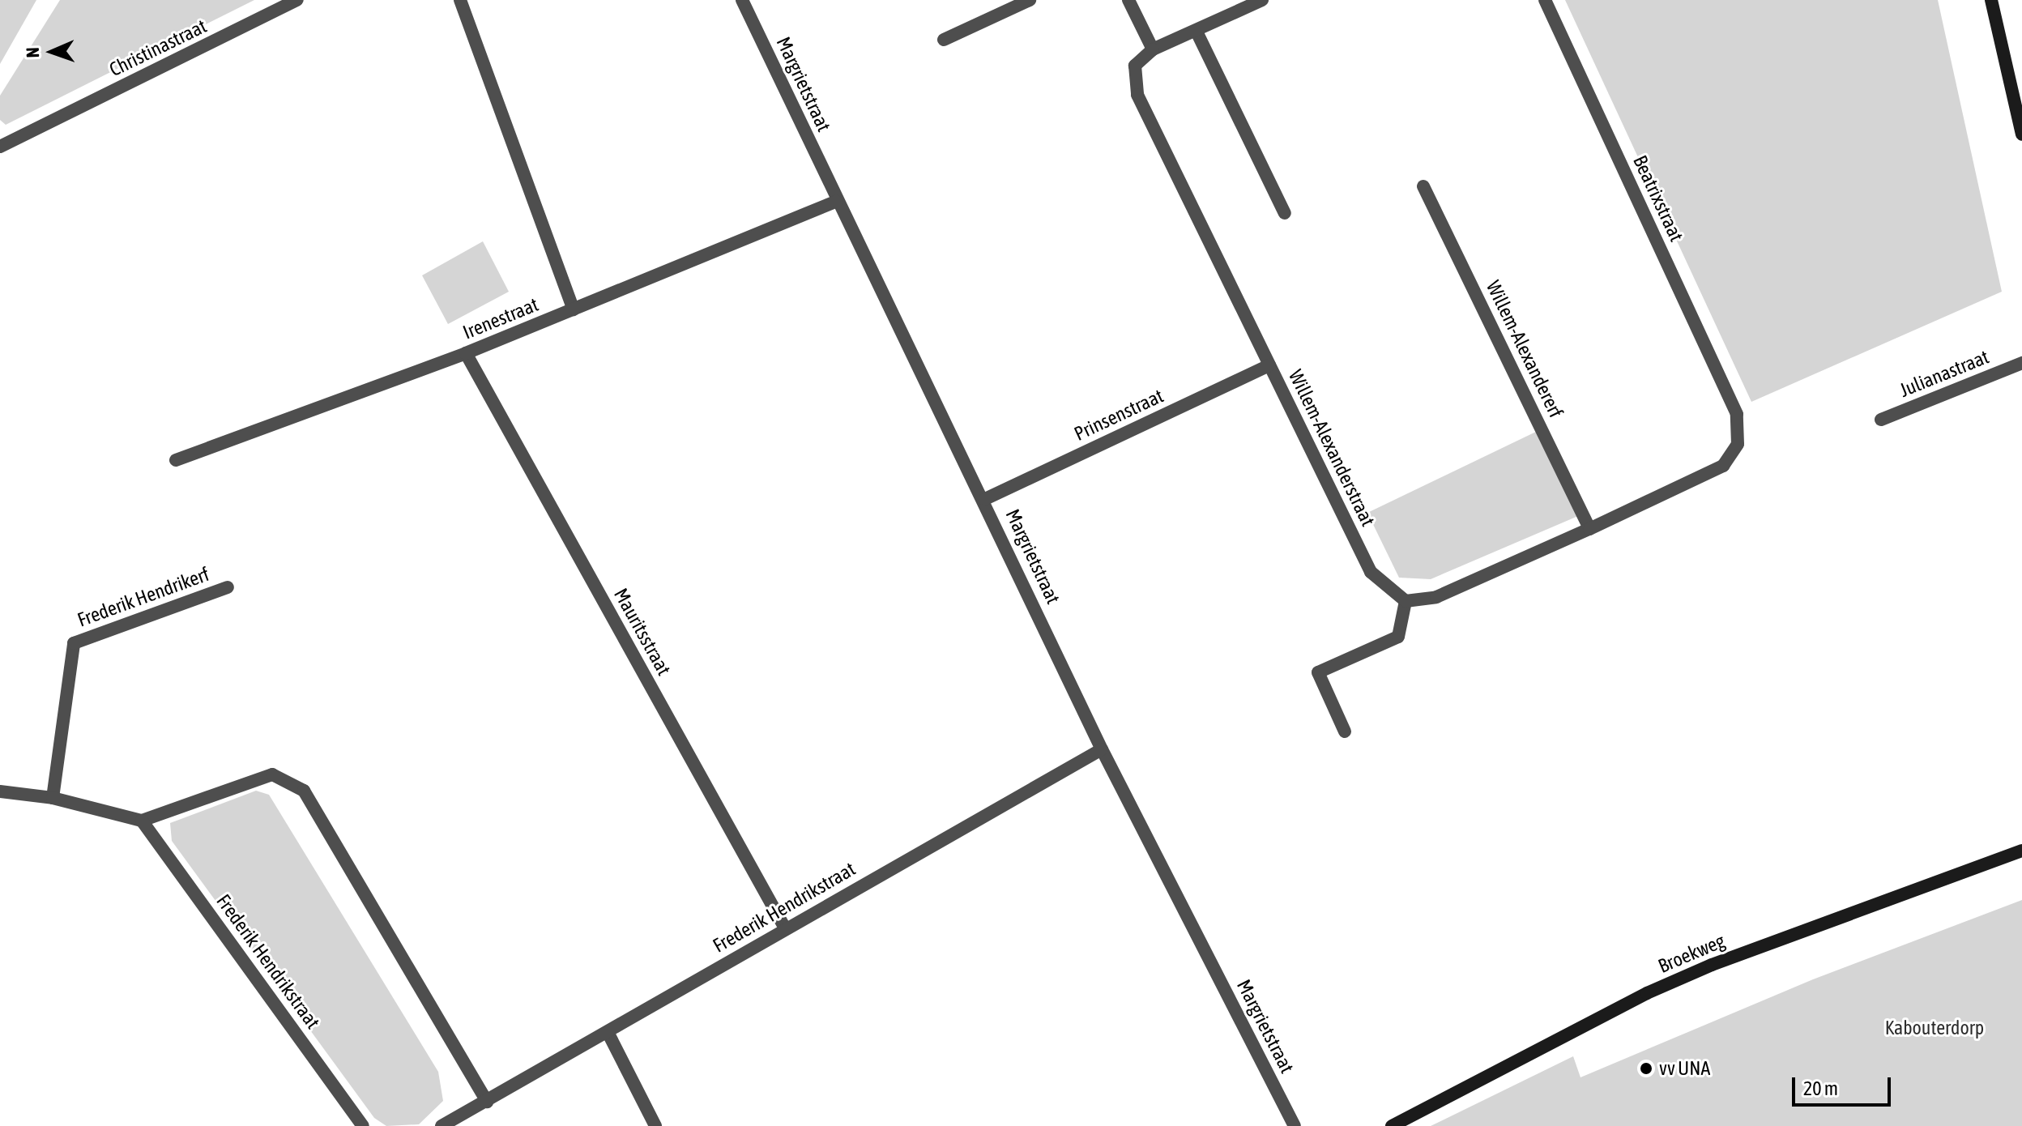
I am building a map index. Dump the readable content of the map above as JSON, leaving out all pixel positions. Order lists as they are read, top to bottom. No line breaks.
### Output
{"streets":{"street":["Christinastraat","Margrietstraat","Beatrixstraat","Irenestraat","Willem-Alexandererf","Julianastraat","Prinsenstraat","Willem-Alexanderstraat","Frederik Hendrikerf","Mauritsstraat","Frederik Hendrikstraat","Broekweg"]},"crossings":[["Margrietstraat","Irenestraat"],["Margrietstraat","Prinsenstraat"],["Margrietstraat","Frederik Hendrikstraat"],["Beatrixstraat","Willem-Alexandererf"],["Irenestraat","Mauritsstraat"],["Prinsenstraat","Willem-Alexanderstraat"],["Mauritsstraat","Frederik Hendrikstraat"]],"parks":["Kabouterdorp"],"places":["vv UNA"],"scale_bar":"20 m","north":"left"}
